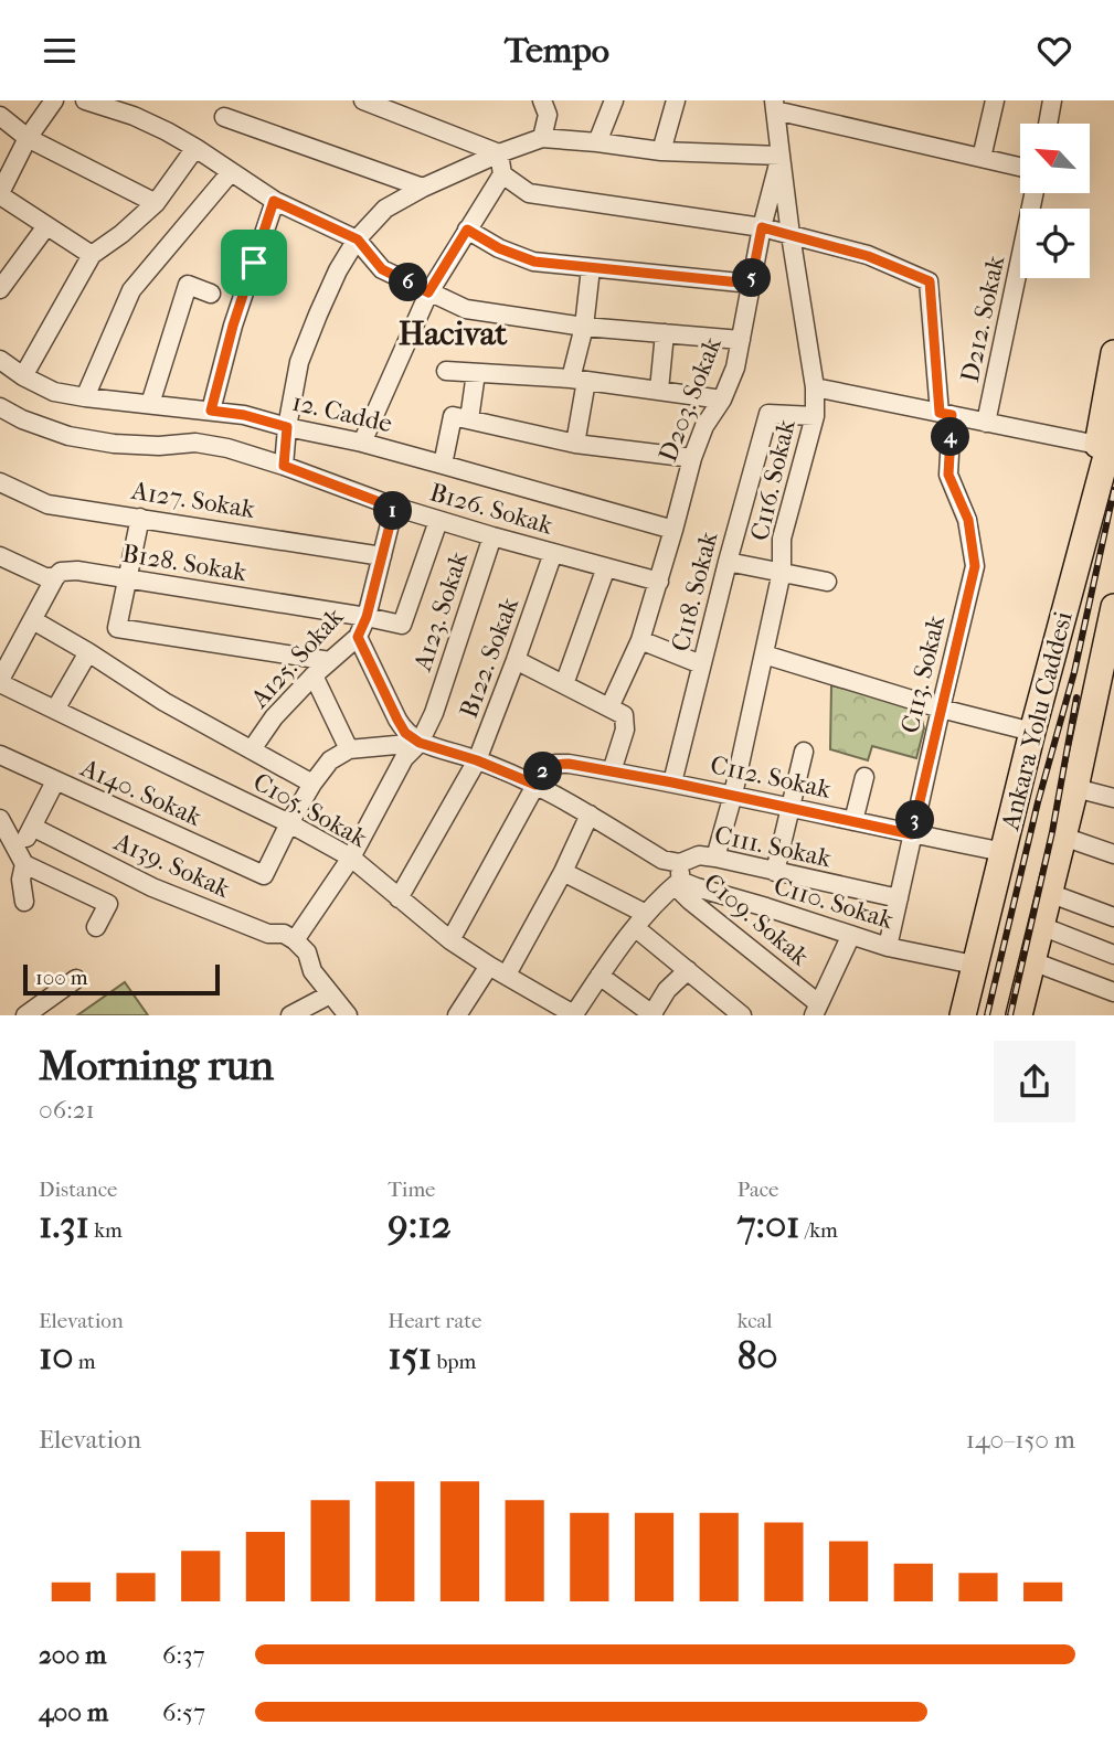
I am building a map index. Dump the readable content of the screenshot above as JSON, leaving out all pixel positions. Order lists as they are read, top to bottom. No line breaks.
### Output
{"streets":{"highway":["Ankara Yolu Caddesi"],"street":["D212. Sokak","D203. Sokak","12. Cadde","C116. Sokak","A127. Sokak","B126. Sokak","B128. Sokak","C118. Sokak","A123. Sokak","A125. Sokak","B122. Sokak","C113. Sokak","C112. Sokak","A140. Sokak","C105. Sokak","C111. Sokak","A139. Sokak","C110. Sokak","C109. Sokak"]},"crossings":[["D203. Sokak","12. Cadde"],["D203. Sokak","C116. Sokak"],["D203. Sokak","B126. Sokak"],["C116. Sokak","C118. Sokak"],["C116. Sokak","C113. Sokak"],["C116. Sokak","C112. Sokak"],["C116. Sokak","C111. Sokak"],["A127. Sokak","A125. Sokak"],["B126. Sokak","B128. Sokak"],["B126. Sokak","A123. Sokak"],["B126. Sokak","A125. Sokak"],["B126. Sokak","B122. Sokak"],["B128. Sokak","A125. Sokak"],["C118. Sokak","C112. Sokak"],["A123. Sokak","C105. Sokak"],["A123. Sokak","C111. Sokak"],["A123. Sokak","A139. Sokak"],["B122. Sokak","C105. Sokak"],["B122. Sokak","C111. Sokak"],["C113. Sokak","C112. Sokak"],["C113. Sokak","C111. Sokak"],["C113. Sokak","C110. Sokak"],["Ankara Yolu Caddesi","C112. Sokak"],["Ankara Yolu Caddesi","C110. Sokak"],["C112. Sokak","C111. Sokak"],["A140. Sokak","C105. Sokak"],["C111. Sokak","C110. Sokak"],["C111. Sokak","C109. Sokak"],["C110. Sokak","C109. Sokak"]],"districts":["Hacivat"],"scale_bar":"100 m","north":"top left","page":{"header":"Tempo","pins":["5","6","4","1","2","3"],"scale":"100 m","heading":["Morning run","06:21"],"stats":[["Distance","1.31 km"],["Time","9:12"],["Pace","7:01 /km"],["Elevation","10 m"],["Heart rate","151 bpm"],["kcal","80"]],"chart":["Elevation","140–150 m"],"list":[{"name":"200 m","note":"6:37"},{"name":"400 m","note":"6:57"}]}}
